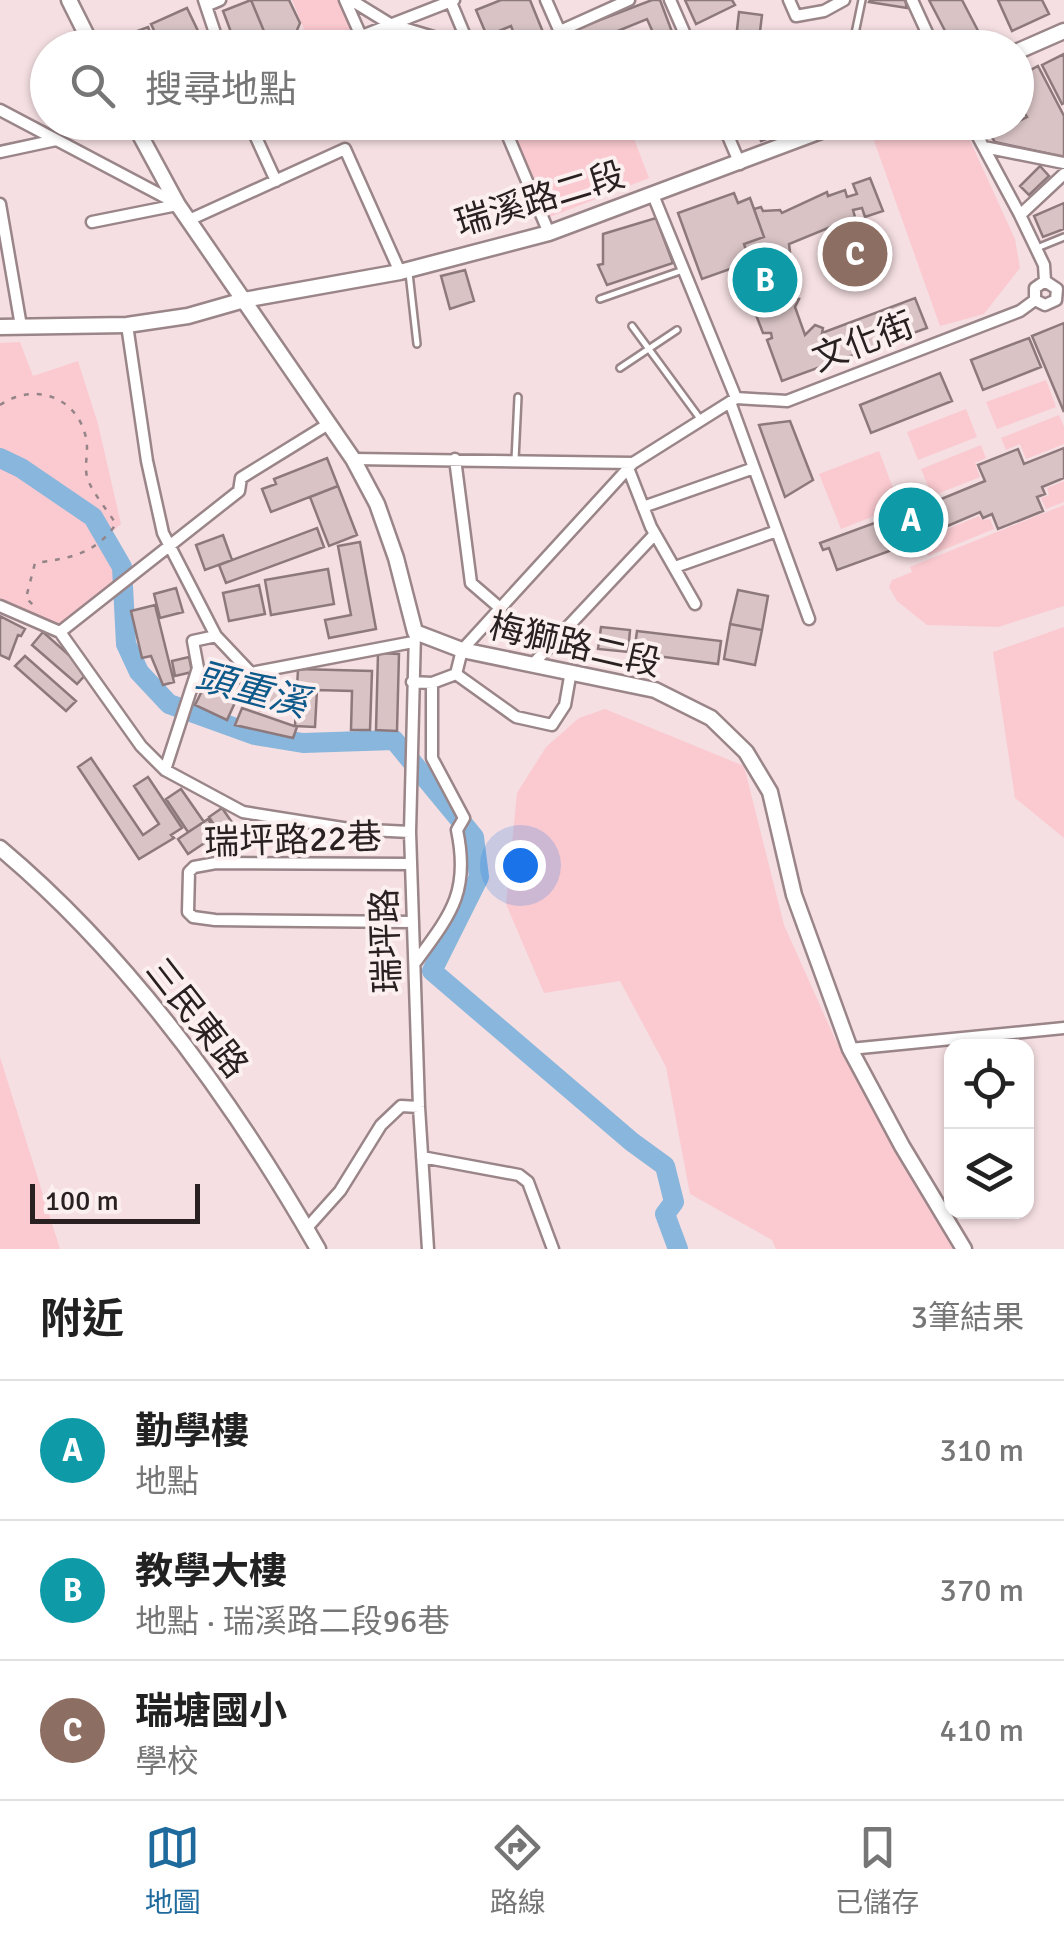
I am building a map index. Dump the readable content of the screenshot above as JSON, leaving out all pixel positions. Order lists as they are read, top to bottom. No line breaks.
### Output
{"streets":{"street":["瑞溪路二段","文化街","梅獅路二段","瑞坪路22巷","瑞坪路","三民東路"]},"crossings":[["梅獅路二段","瑞坪路"],["瑞坪路22巷","瑞坪路"]],"water":["頭重溪"],"scale_bar":"100 m","page":{"search":"搜尋地點","pins":["C","B","A"],"scale":"100 m","heading":["附近","3筆結果"],"list":[{"mark":"A","name":"勤學樓","note":"地點","value":"310 m"},{"mark":"B","name":"教學大樓","note":"地點 · 瑞溪路二段96巷","value":"370 m"},{"mark":"C","name":"瑞塘國小","note":"學校","value":"410 m"}],"nav":["地圖","路線","已儲存"]}}
